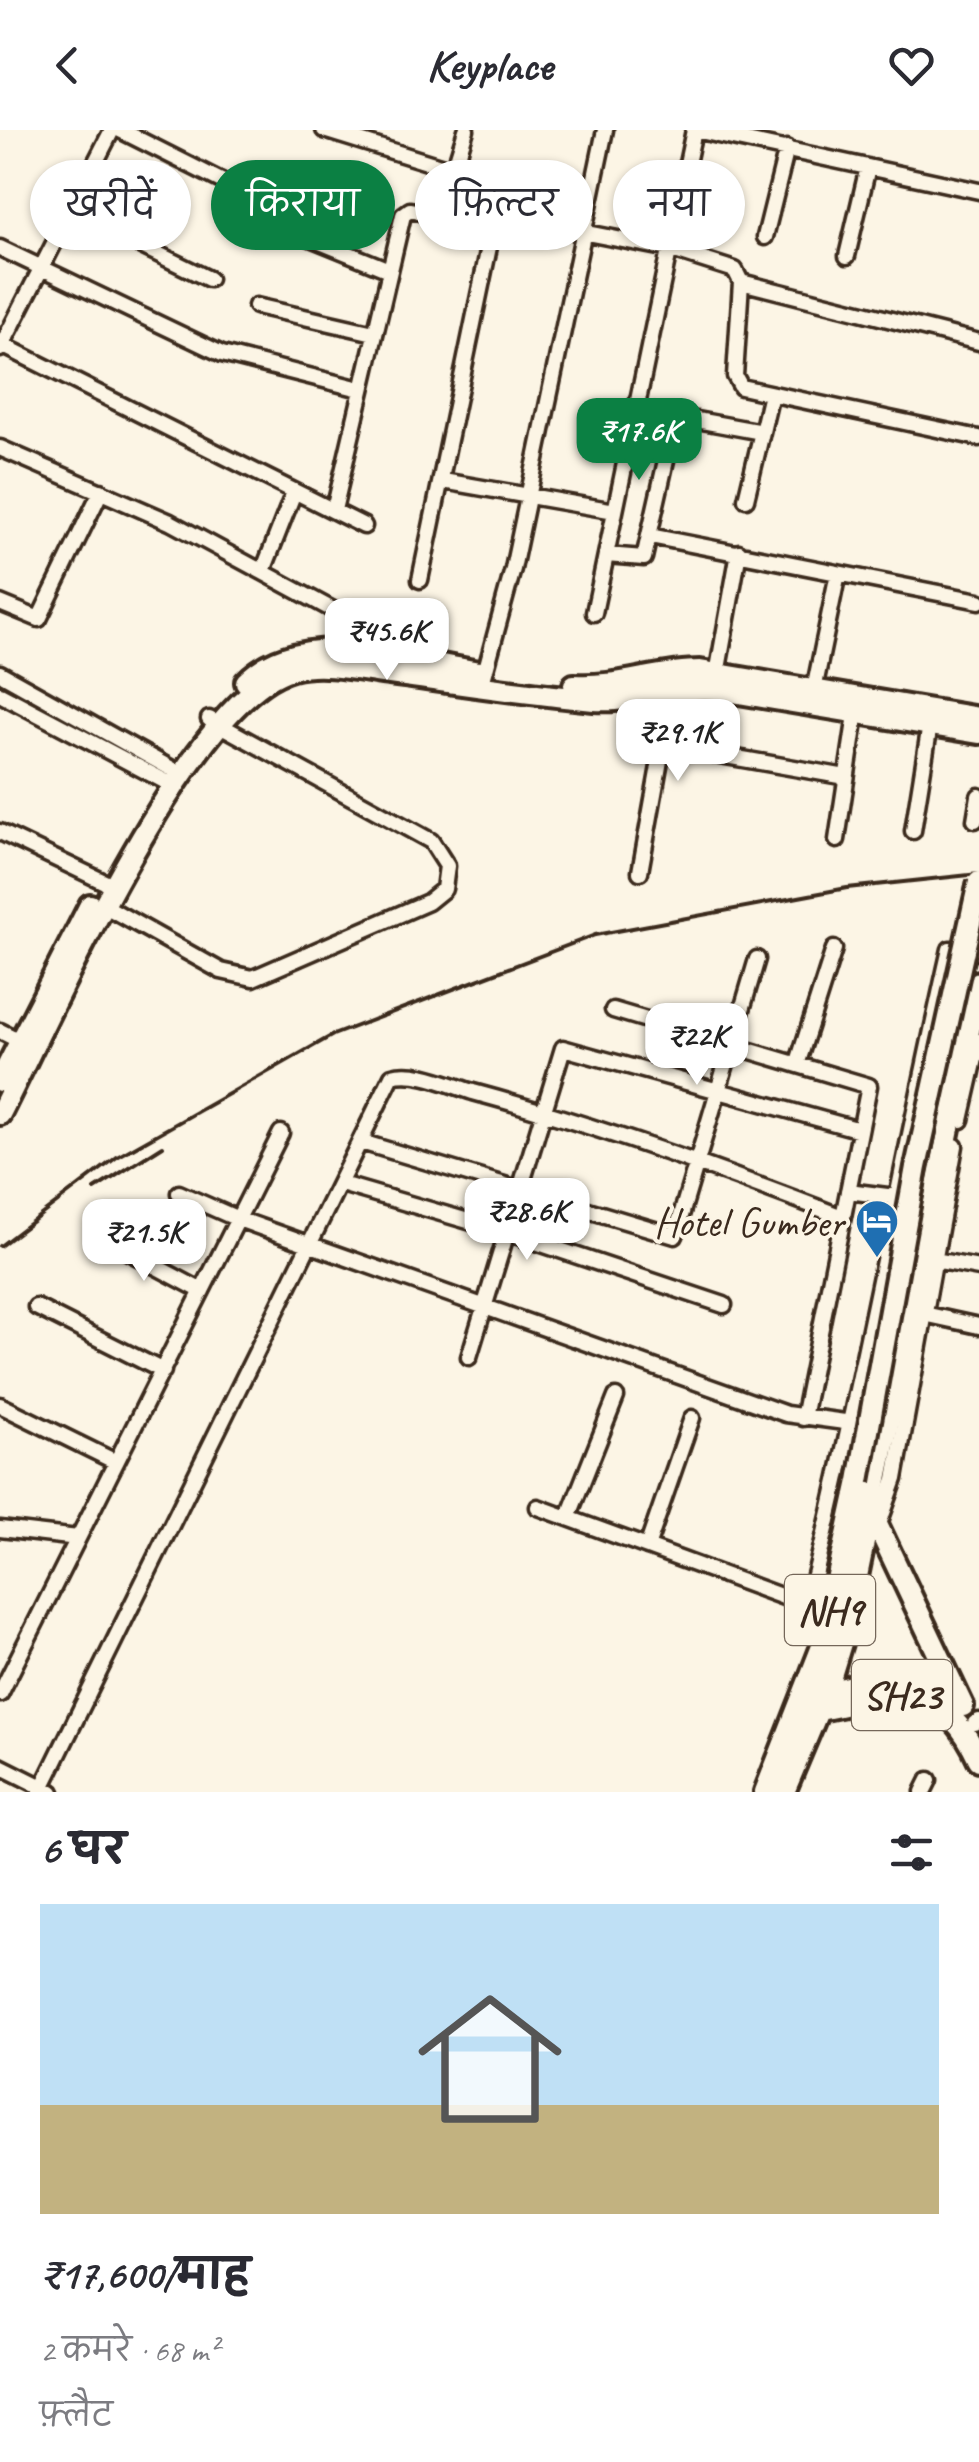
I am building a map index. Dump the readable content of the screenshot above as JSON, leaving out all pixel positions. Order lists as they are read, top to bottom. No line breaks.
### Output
{"streets":{"main road":["NH9","SH23"]},"crossings":[["NH9","SH23"]],"places":{"hotel":["Hotel Gumber"]},"page":{"header":"Keyplace","chip":["खरीदें","किराया","फ़िल्टर","नया"],"price":["₹17.6K","₹45.6K","₹29.1K","₹22K","₹28.6K","₹21.5K"],"heading":"6 घर","list":[{"name":"₹17,600/माह","note":"2 कमरे · 68 m² · फ़्लैट"}]}}
